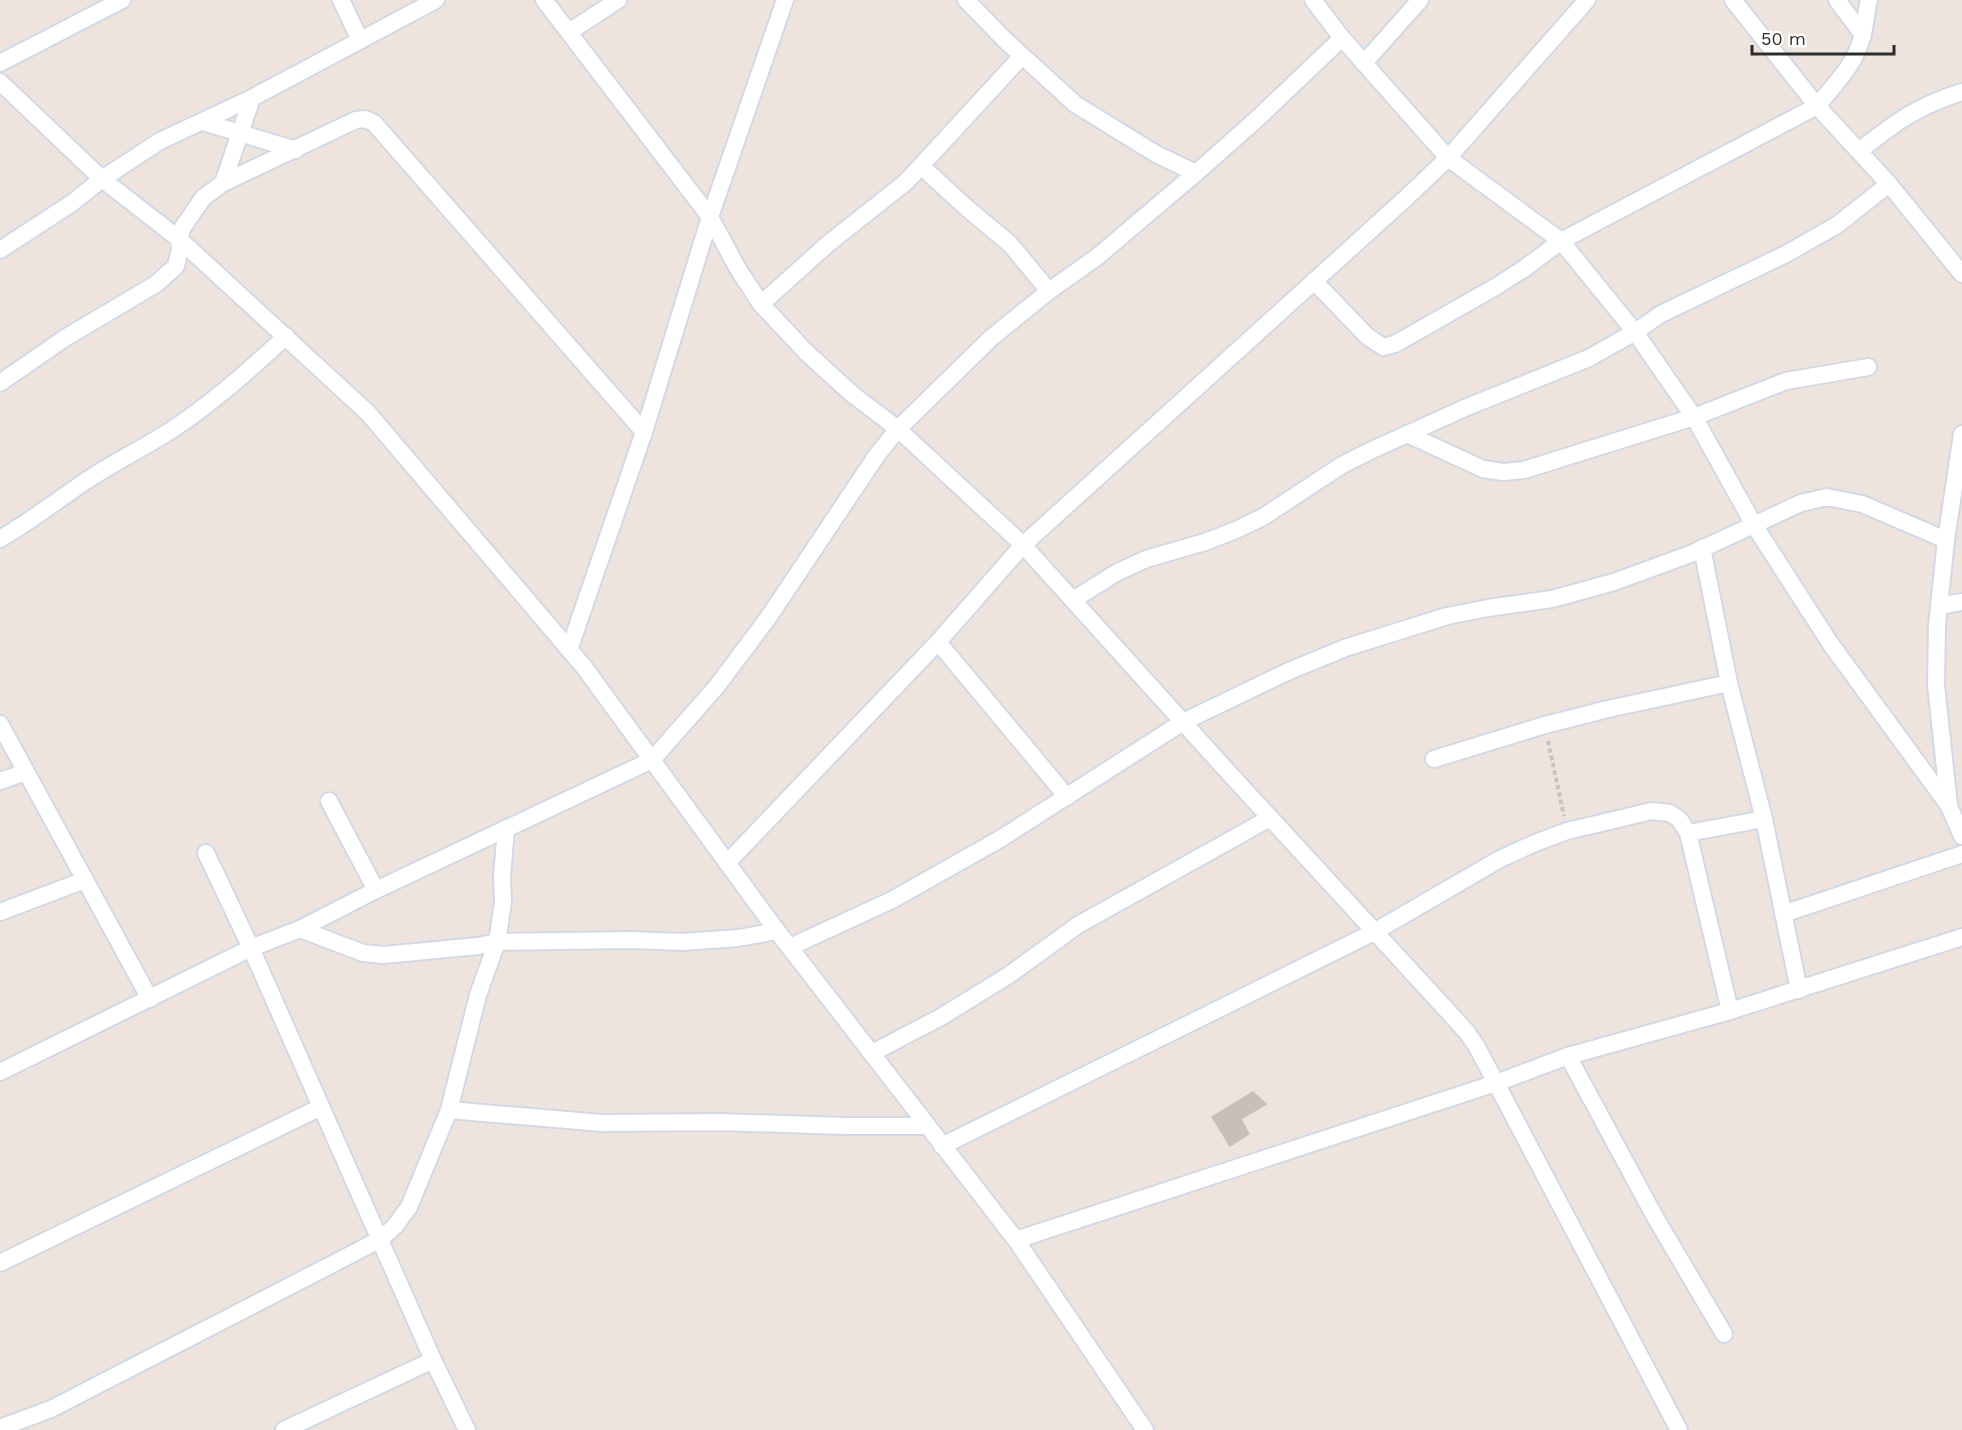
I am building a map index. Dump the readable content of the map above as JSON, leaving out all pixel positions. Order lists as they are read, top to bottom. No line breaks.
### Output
{"scale_bar":"50 m"}
